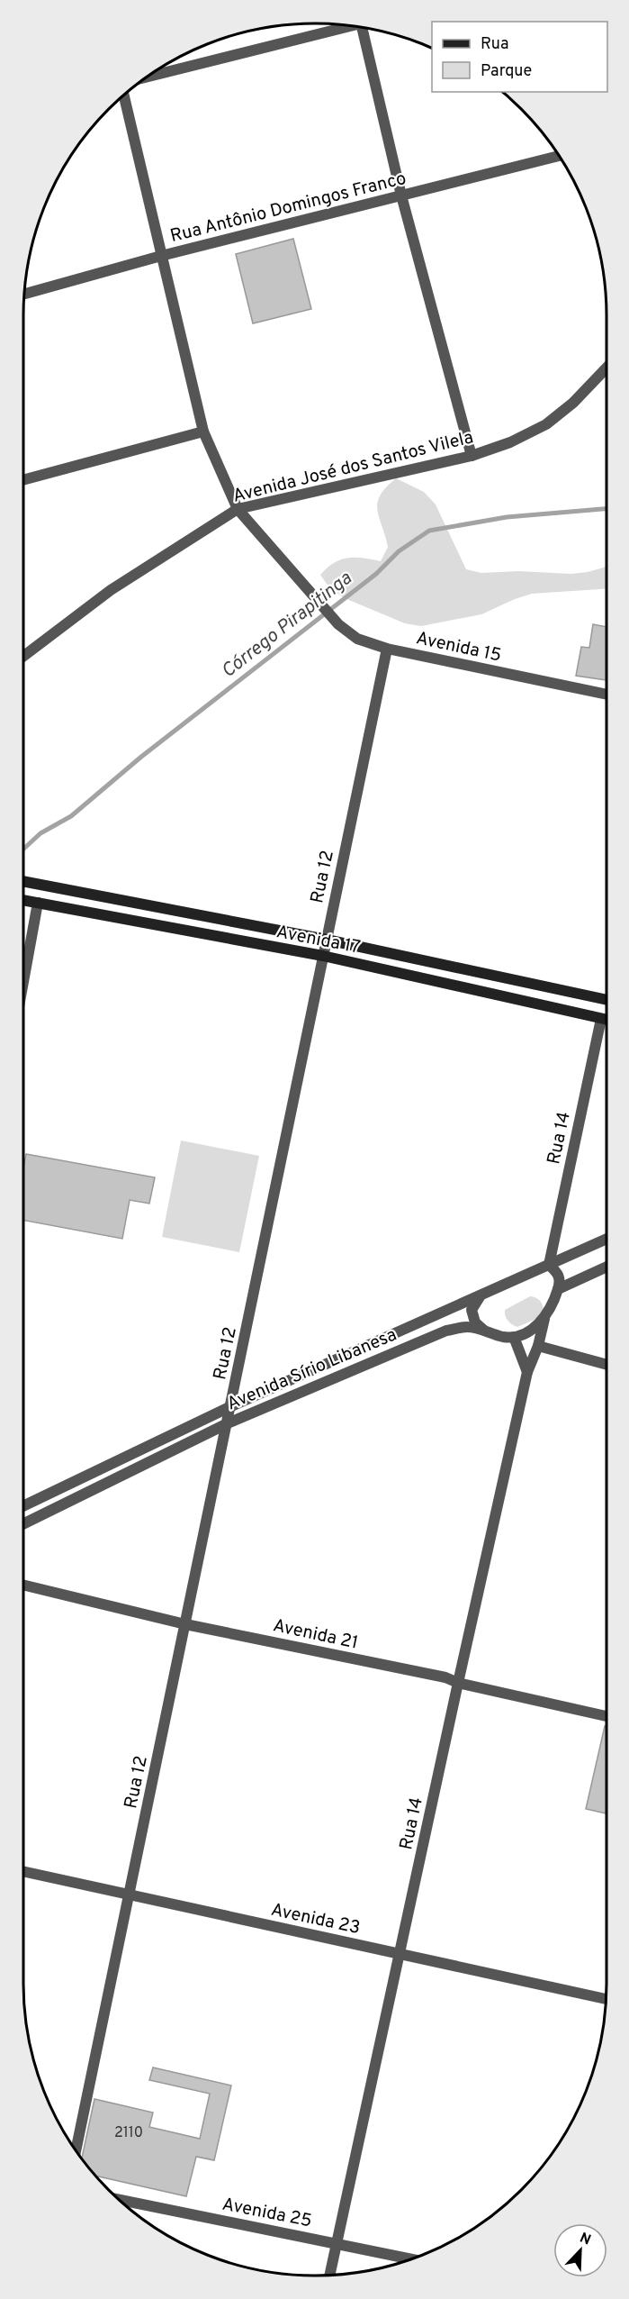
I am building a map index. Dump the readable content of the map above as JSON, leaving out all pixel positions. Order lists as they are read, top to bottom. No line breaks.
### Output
{"streets":{"main road":["Avenida 17"],"street":["Rua Antônio Domingos Franco","Avenida José dos Santos Vilela","Avenida 15","Rua 12","Rua 14","Avenida Sírio Libanesa","Avenida 21","Avenida 23","Avenida 25"]},"crossings":[["Rua Antônio Domingos Franco","Avenida 15"],["Avenida José dos Santos Vilela","Avenida 15"],["Avenida 15","Rua 12"],["Rua 12","Avenida 17"],["Rua 12","Avenida Sírio Libanesa"],["Rua 12","Avenida 21"],["Rua 12","Avenida 23"],["Avenida 17","Rua 14"],["Rua 14","Avenida Sírio Libanesa"],["Rua 14","Avenida 21"],["Rua 14","Avenida 23"],["Rua 14","Avenida 25"]],"water":["Córrego Pirapitinga"],"house_numbers":["2110"],"legend":["Rua","Parque"],"north":"top right"}
